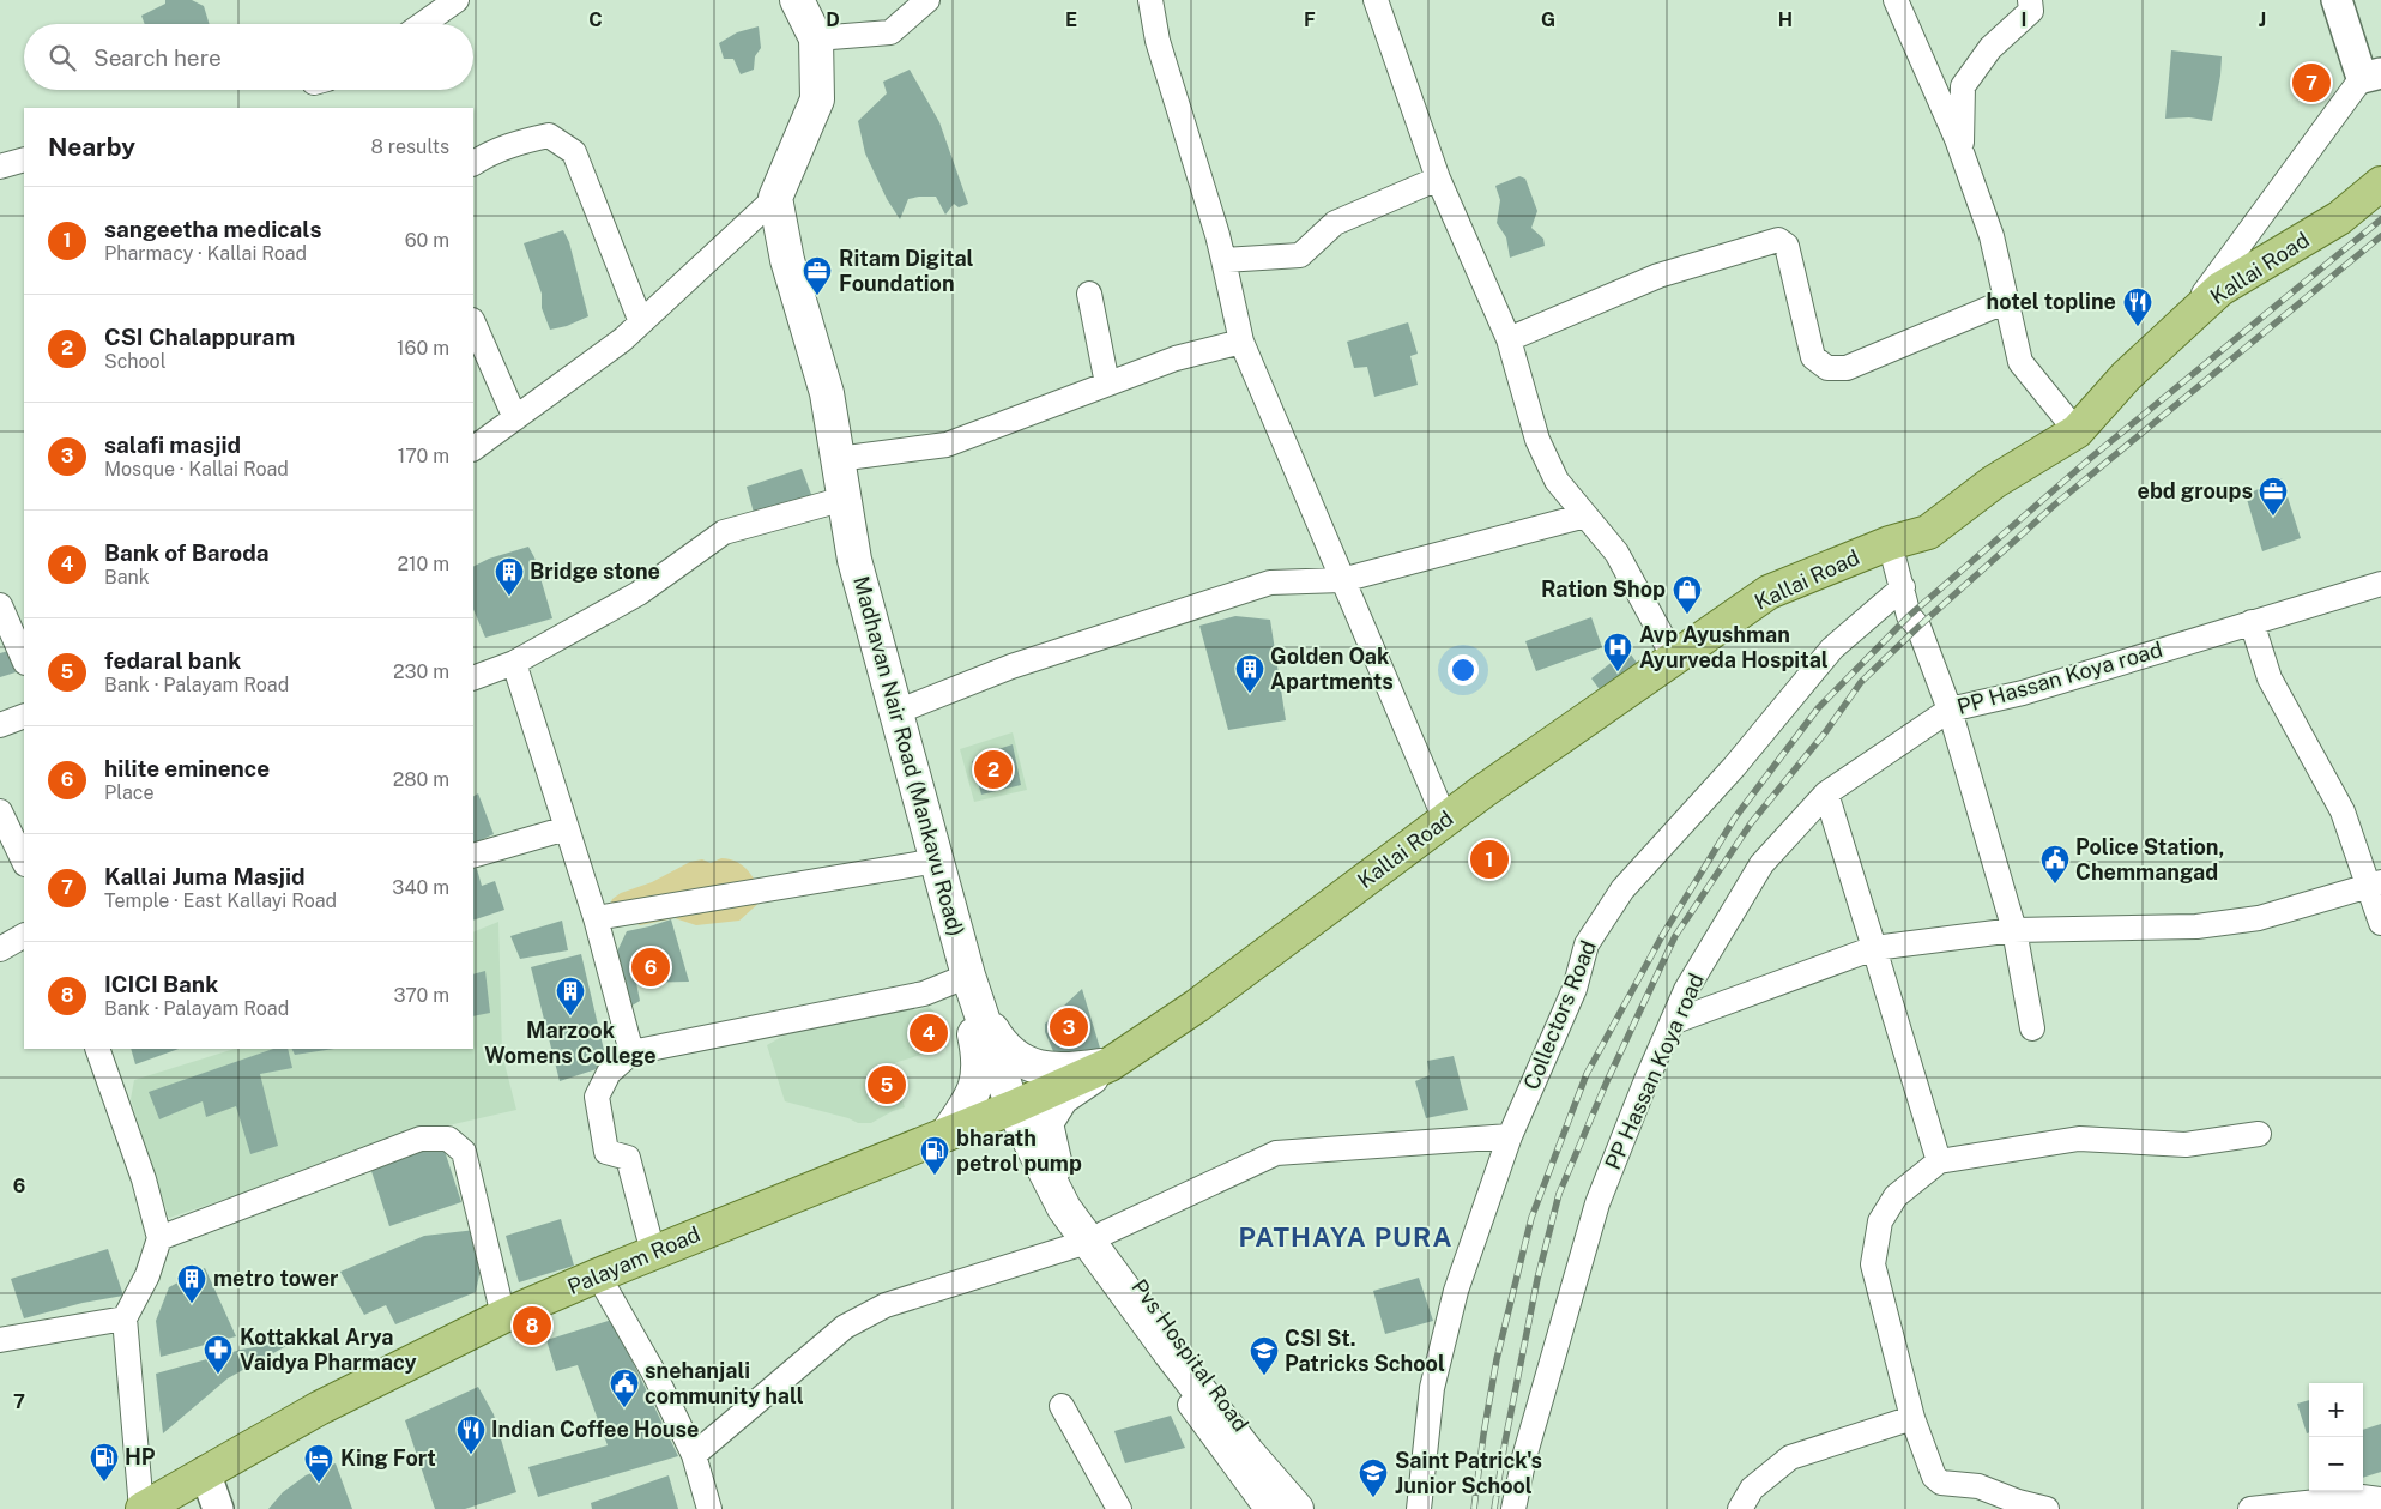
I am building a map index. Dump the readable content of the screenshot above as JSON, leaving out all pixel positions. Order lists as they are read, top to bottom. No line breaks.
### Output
{"streets":{"main road":["Kallai Road","Madhavan Nair Road (Mankavu Road)","Palayam Road"],"street":["PP Hassan Koya road","Collectors Road","Pvs Hospital Road"]},"crossings":[["Kallai Road","Madhavan Nair Road (Mankavu Road)"],["Kallai Road","Palayam Road"],["Madhavan Nair Road (Mankavu Road)","Palayam Road"],["Madhavan Nair Road (Mankavu Road)","Pvs Hospital Road"]],"districts":["PATHAYA PURA"],"places":{"office":["Ritam Digital Foundation","ebd groups"],"restaurant":["hotel topline","Indian Coffee House"],"building":["Bridge stone","Golden Oak Apartments","Marzook Womens College","metro tower"],"shop":["Ration Shop"],"hospital":["Avp Ayushman Ayurveda Hospital"],"public building":["Police Station, Chemmangad","snehanjali community hall"],"fuel station":["bharath petrol pump","HP"],"pharmacy":["Kottakkal Arya Vaidya Pharmacy"],"school or university":["CSI St. Patricks School","Saint Patrick's Junior School"],"hotel":["King Fort"]},"page":{"search":"Search here","pins":["7","2","1","6","3","4","5","8"],"heading":["Nearby","8 results"],"list":[{"mark":"1","name":"sangeetha medicals","note":"Pharmacy · Kallai Road","value":"60 m"},{"mark":"2","name":"CSI Chalappuram","note":"School","value":"160 m"},{"mark":"3","name":"salafi masjid","note":"Mosque · Kallai Road","value":"170 m"},{"mark":"4","name":"Bank of Baroda","note":"Bank","value":"210 m"},{"mark":"5","name":"fedaral bank","note":"Bank · Palayam Road","value":"230 m"},{"mark":"6","name":"hilite eminence","note":"Place","value":"280 m"},{"mark":"7","name":"Kallai Juma Masjid","note":"Temple · East Kallayi Road","value":"340 m"},{"mark":"8","name":"ICICI Bank","note":"Bank · Palayam Road","value":"370 m"}],"map_buttons":["+","−"]},"grid":{"columns":["C","D","E","F","G","H","I","J"],"rows":["6","7"]}}
